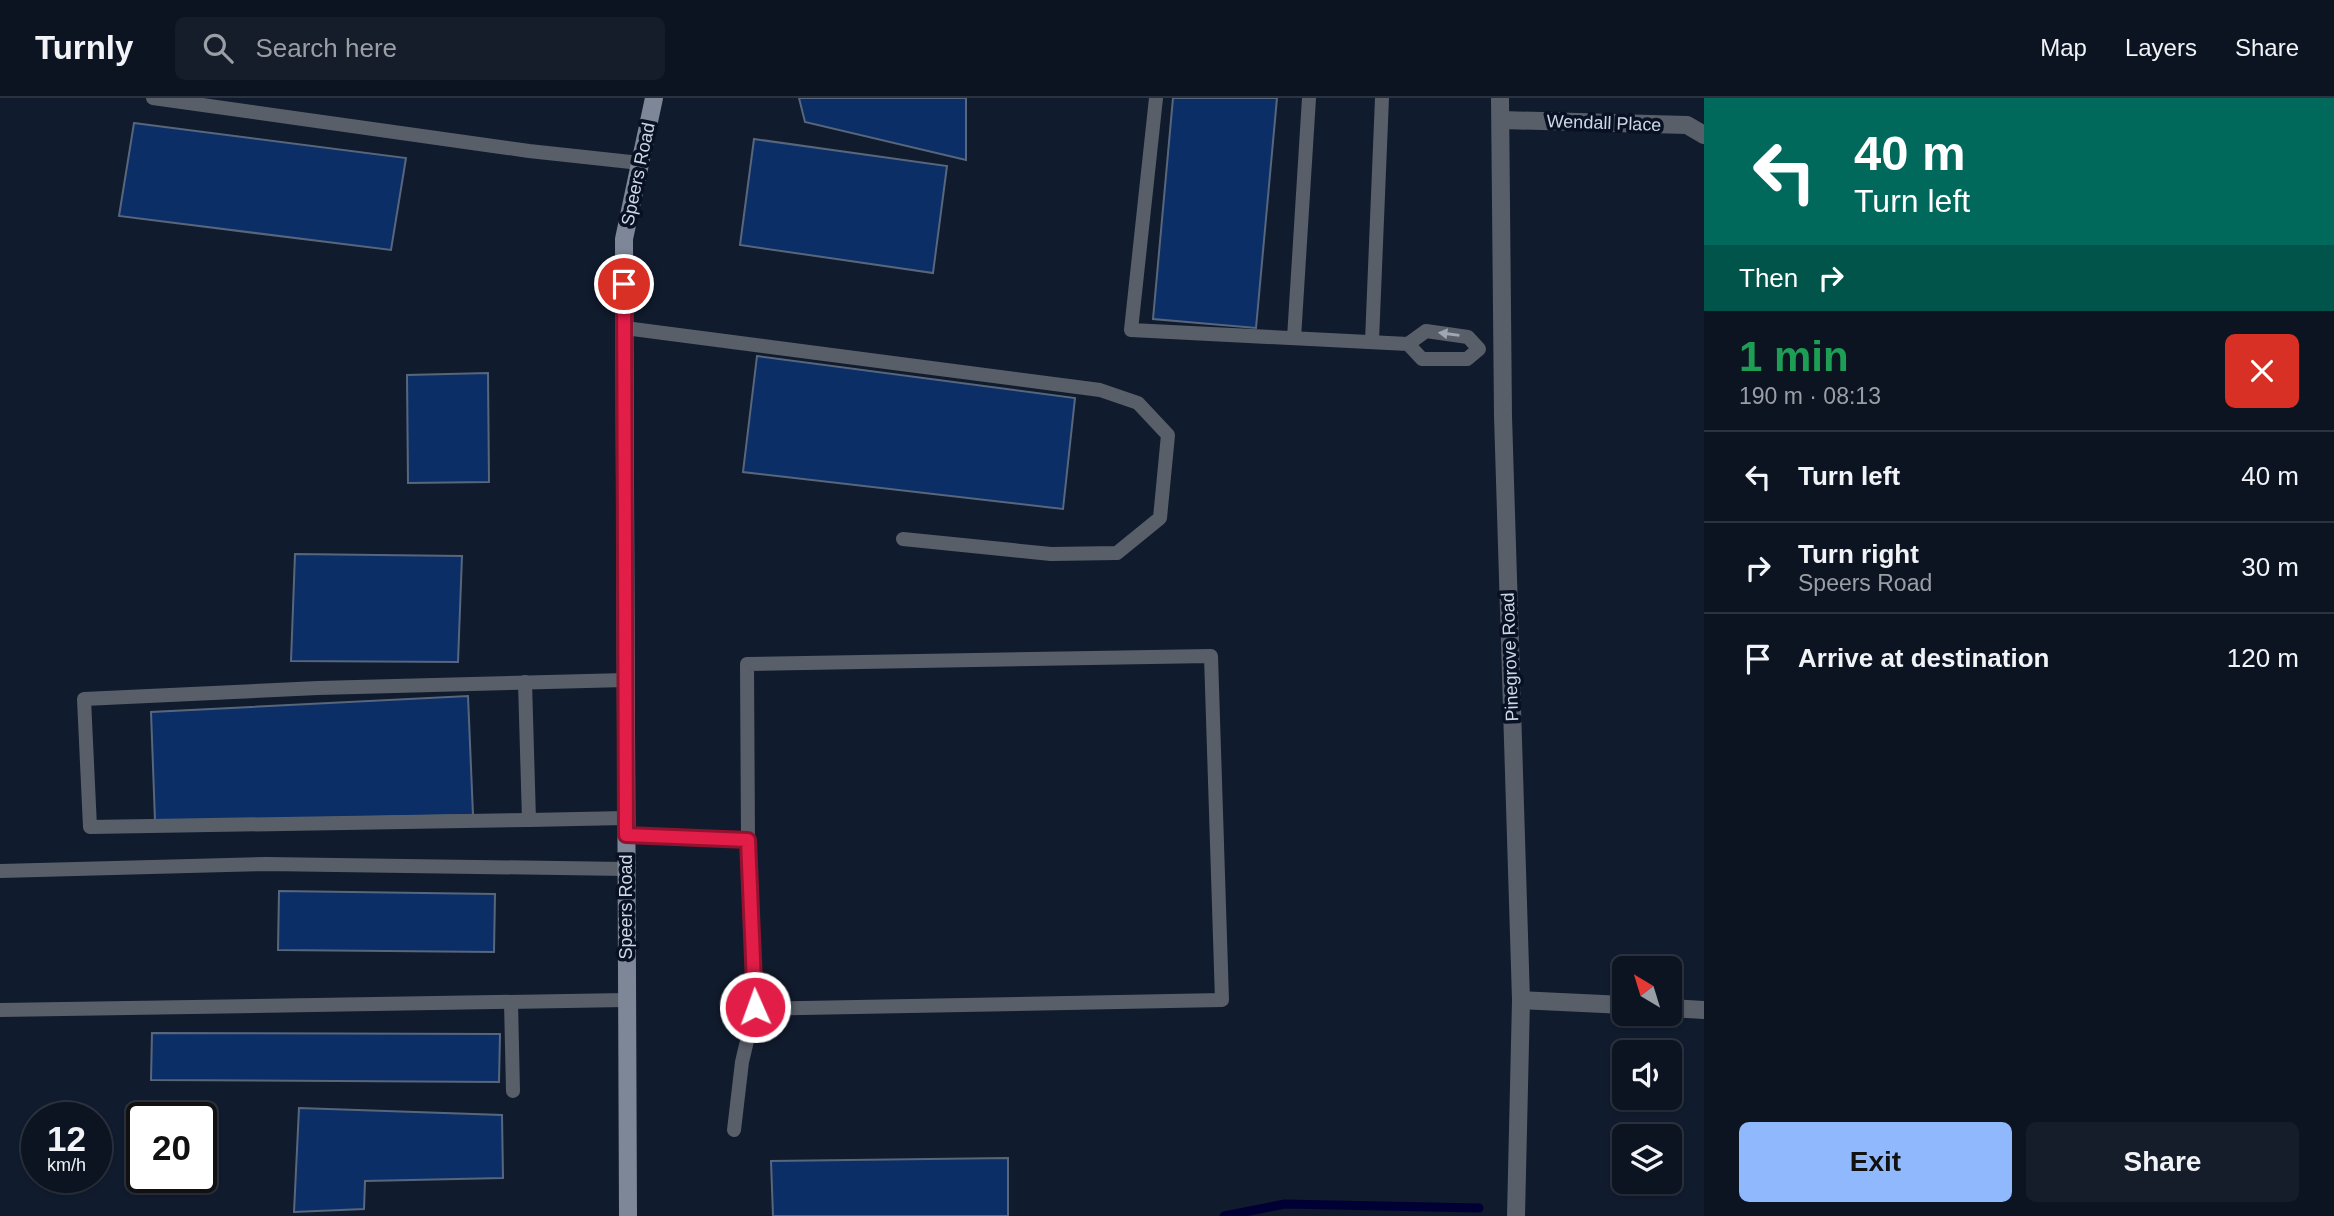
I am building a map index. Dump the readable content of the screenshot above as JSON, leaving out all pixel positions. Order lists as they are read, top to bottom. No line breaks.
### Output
{"streets":{"main road":["Speers Road"],"street":["Wendall Place","Pinegrove Road"]},"crossings":[["Wendall Place","Pinegrove Road"]],"north":"top left","page":{"header":"Turnly","search":"Search here","nav":["Map","Layers","Share"],"turn":["40 m","Turn left"],"then":"Then","heading":["1 min","190 m · 08:13"],"list":[{"name":"Turn left","value":"40 m"},{"name":"Turn right","note":"Speers Road","value":"30 m"},{"name":"Arrive at destination","value":"120 m"}],"speed":"12 km/h","limit":"20","buttons":["Exit","Share"]}}
